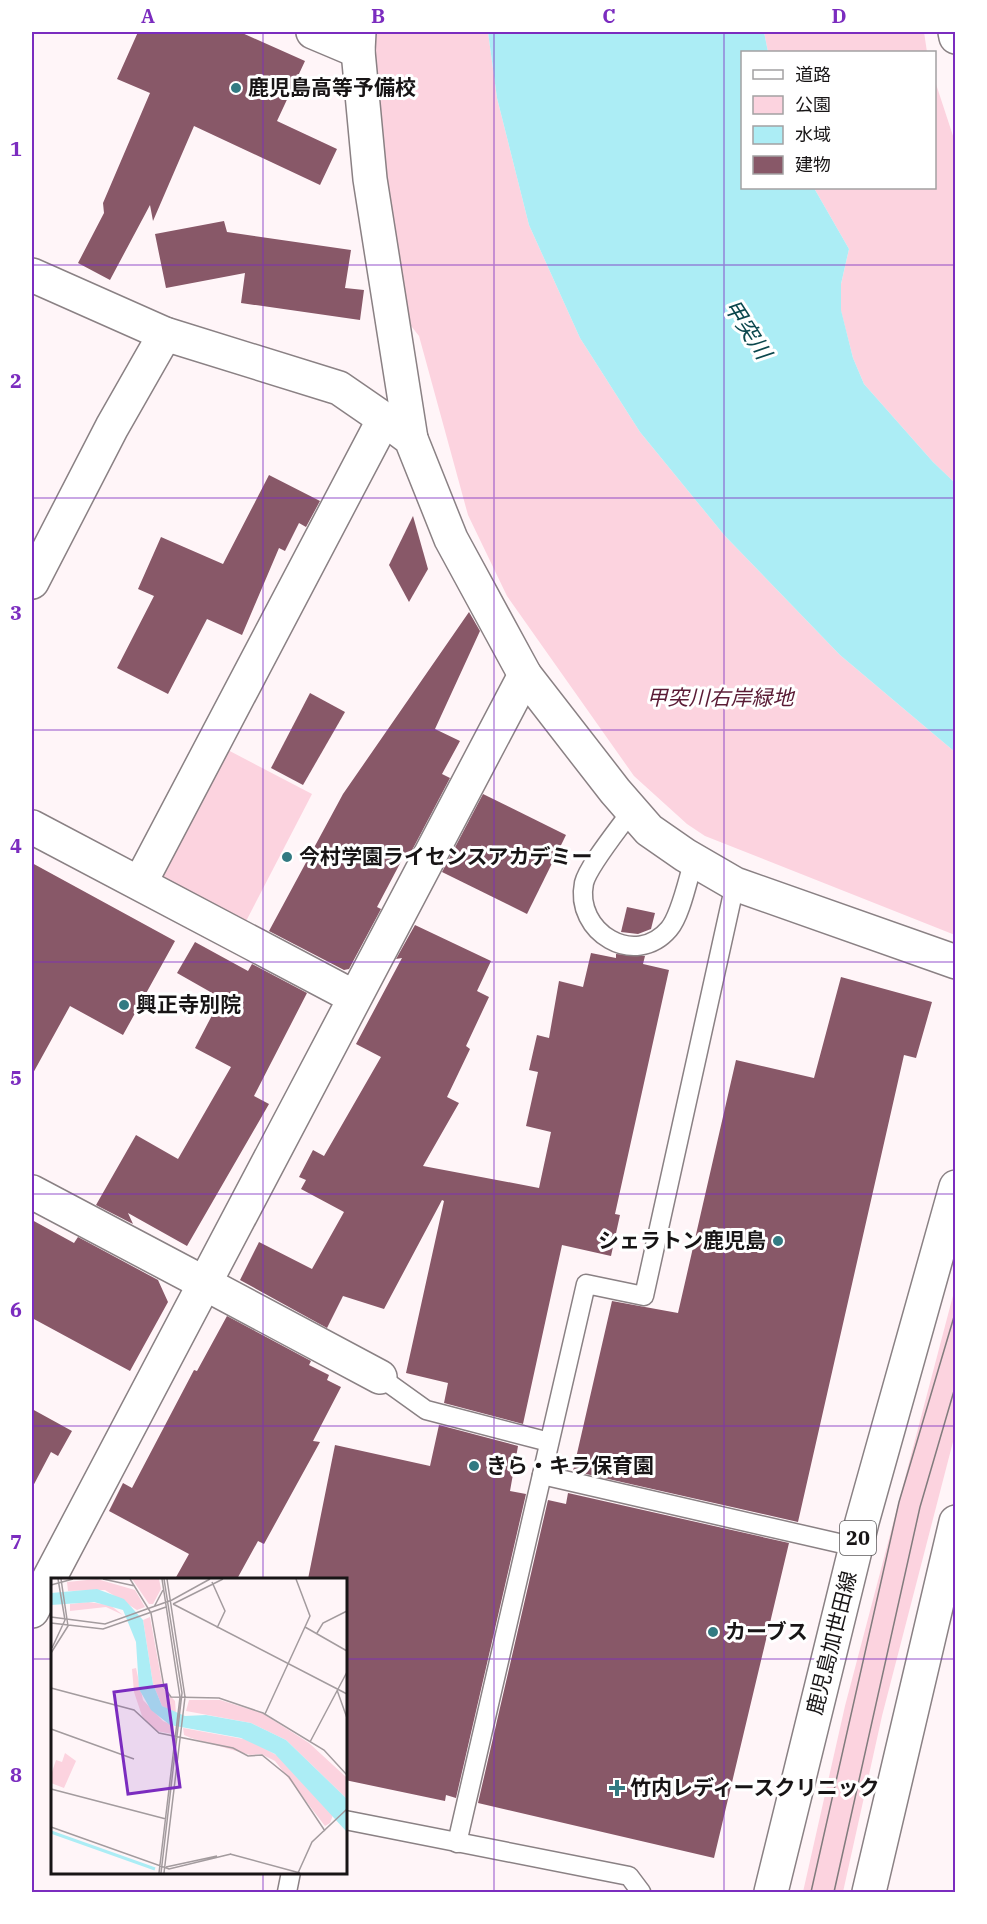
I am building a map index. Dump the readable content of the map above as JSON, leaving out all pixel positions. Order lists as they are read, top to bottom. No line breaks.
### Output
{"streets":{"street":["20","鹿児島加世田線"]},"water":["甲突川"],"parks":["甲突川右岸緑地"],"places":{"other":["鹿児島高等予備校","今村学園ライセンスアカデミー","興正寺別院","シェラトン鹿児島","きら・キラ保育園","カーブス"],"health":["竹内レディースクリニック"]},"legend":["道路","公園","水域","建物"],"grid":{"columns":["A","B","C","D"],"rows":["1","2","3","4","5","6","7","8"]}}
